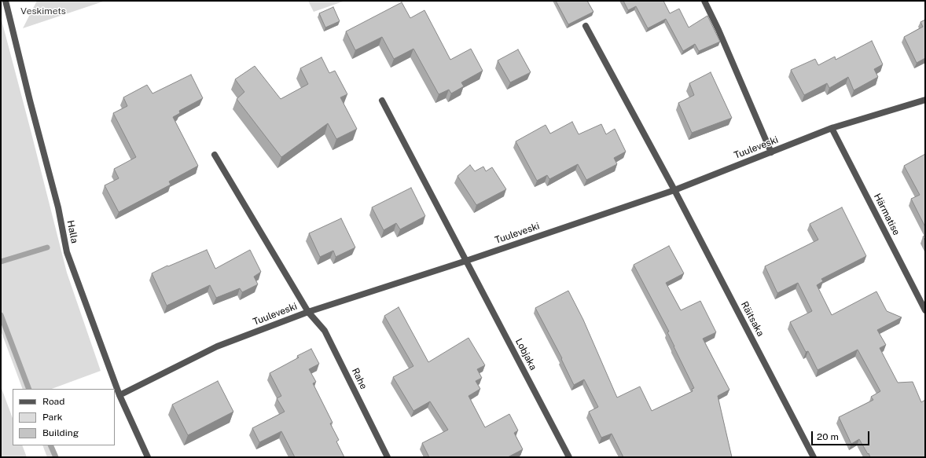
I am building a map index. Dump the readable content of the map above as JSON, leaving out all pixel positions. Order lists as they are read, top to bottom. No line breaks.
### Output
{"streets":{"street":["Tuuleveski","Härmatise","Halla","Räitsaka","Lobjaka","Rahe"]},"crossings":[["Tuuleveski","Härmatise"],["Tuuleveski","Halla"],["Tuuleveski","Räitsaka"],["Tuuleveski","Lobjaka"],["Tuuleveski","Rahe"]],"parks":["Veskimets"],"legend":["Road","Park","Building"],"scale_bar":"20 m"}
